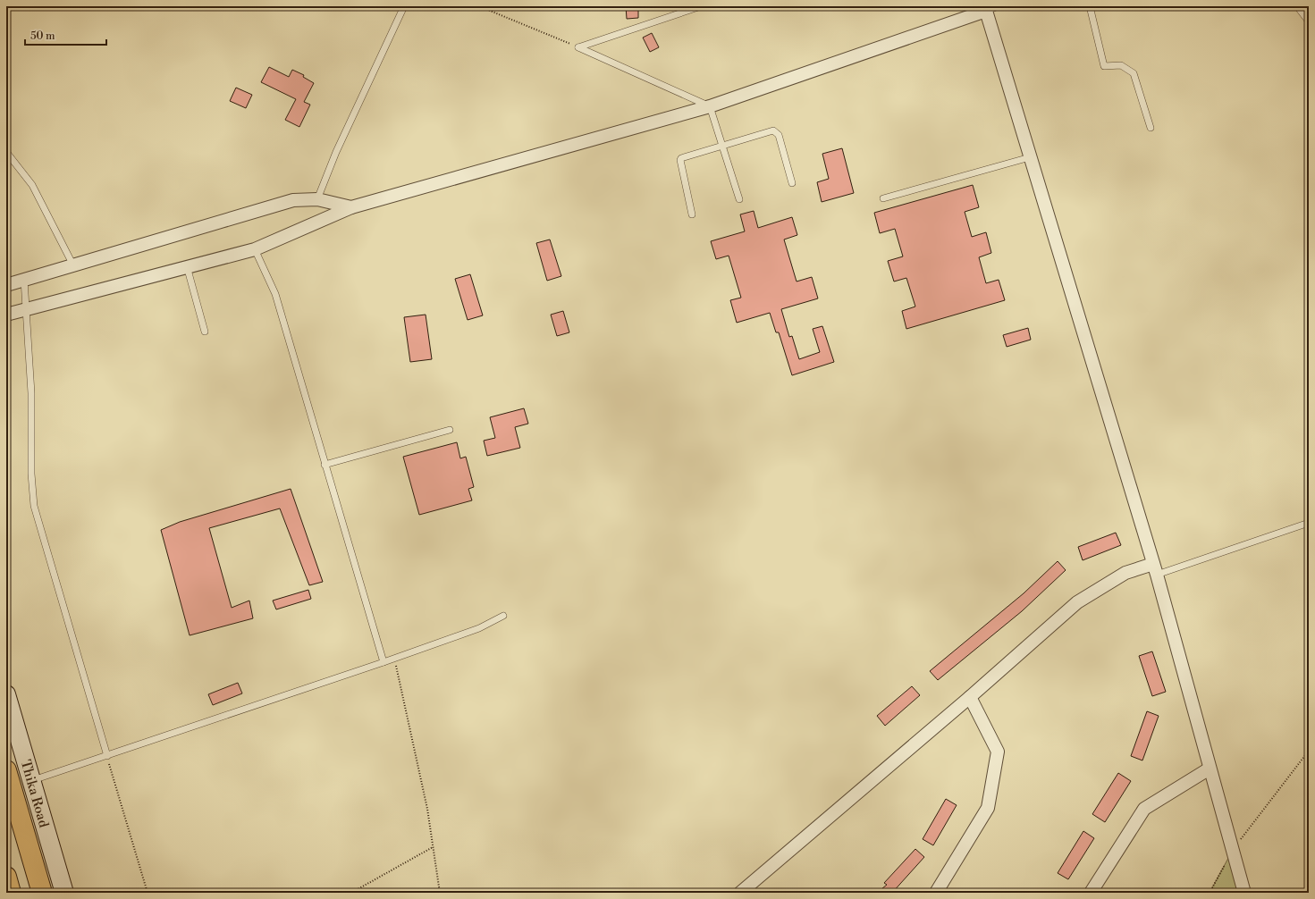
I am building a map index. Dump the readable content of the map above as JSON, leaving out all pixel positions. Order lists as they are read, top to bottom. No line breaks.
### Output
{"streets":{"highway":["Thika Road"]},"scale_bar":"50 m"}
